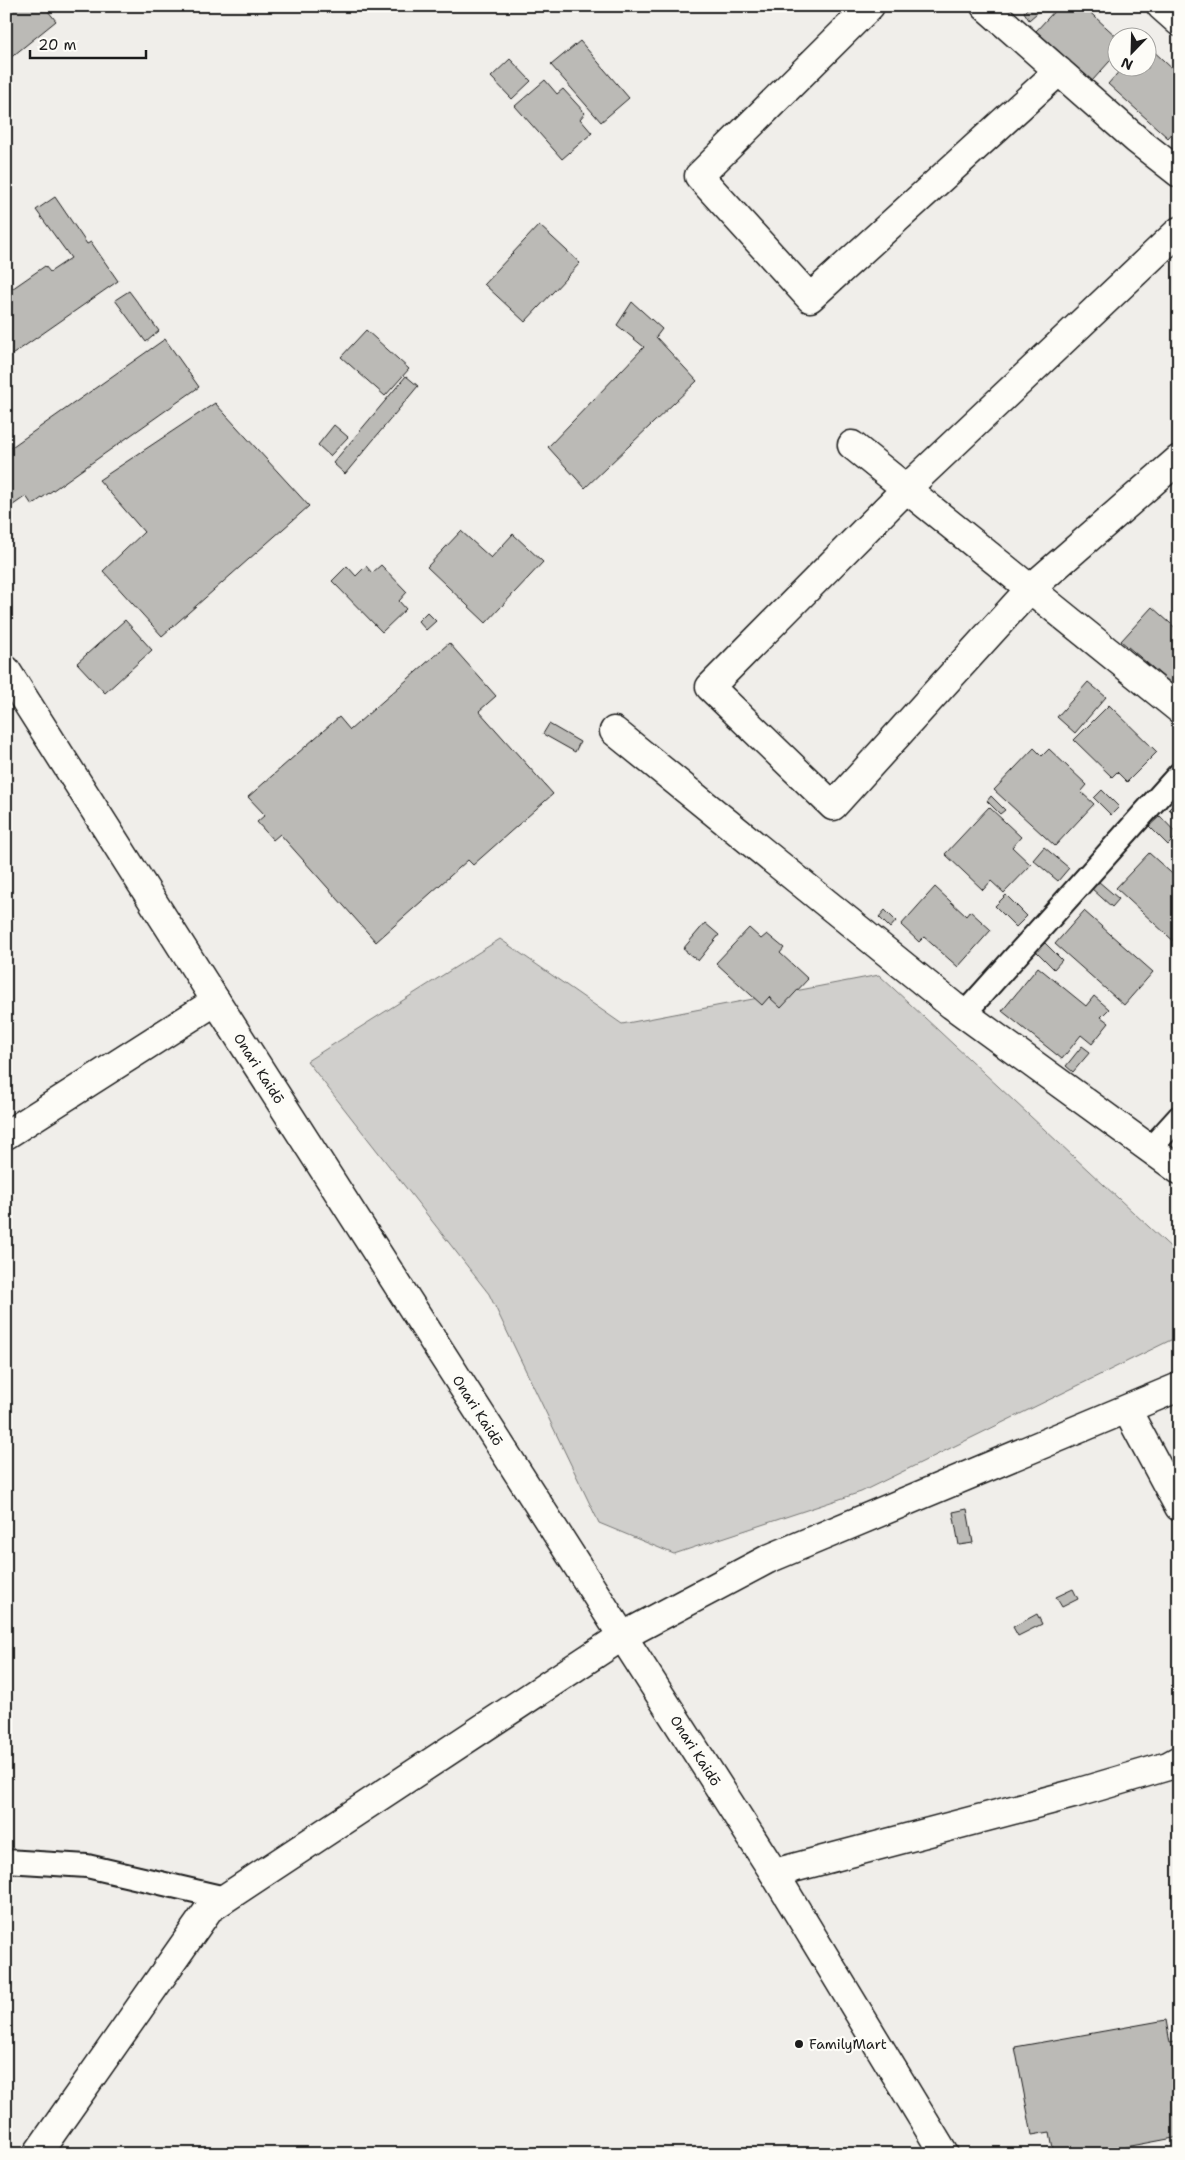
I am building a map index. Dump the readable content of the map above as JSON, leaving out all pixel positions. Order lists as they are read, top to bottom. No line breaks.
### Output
{"streets":{"street":["Onari Kaidō"]},"places":["FamilyMart"],"scale_bar":"20 m","north":"bottom left"}
